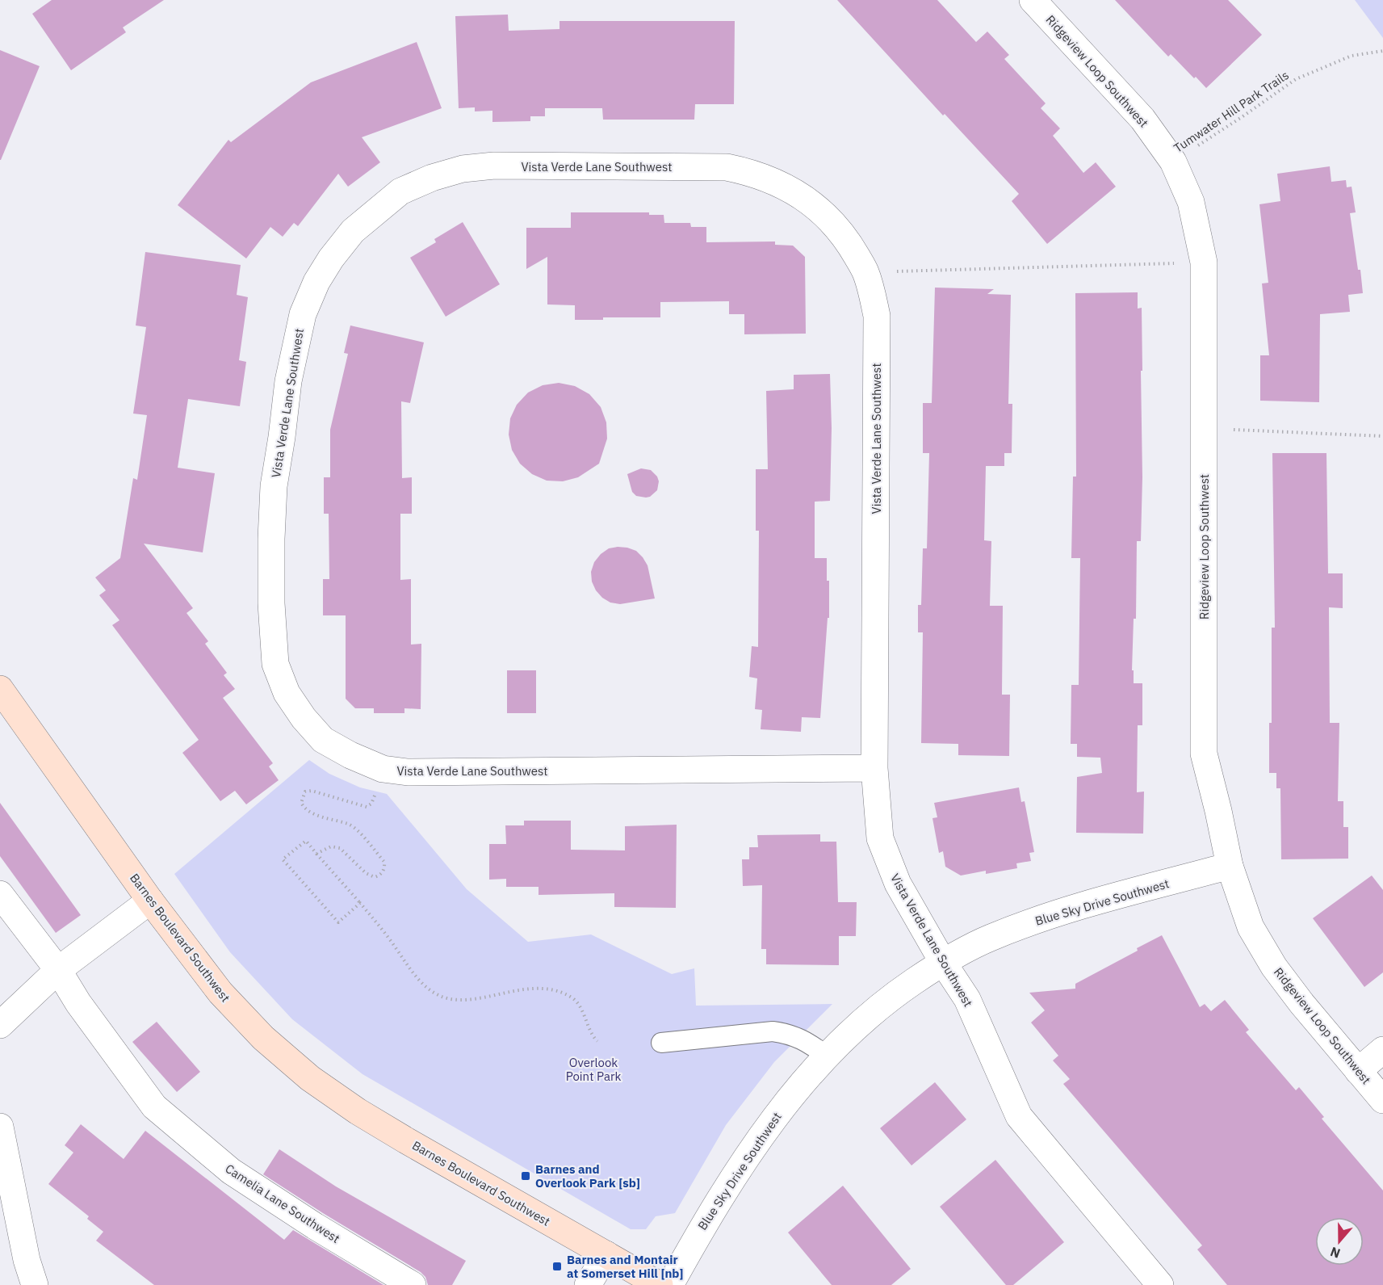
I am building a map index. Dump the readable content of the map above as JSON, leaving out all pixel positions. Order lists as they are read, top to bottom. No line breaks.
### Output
{"streets":{"street":["Ridgeview Loop Southwest","Vista Verde Lane Southwest","Blue Sky Drive Southwest","Barnes Boulevard Southwest","Camelia Lane Southwest"],"path":["Tumwater Hill Park Trails"]},"crossings":[["Ridgeview Loop Southwest","Tumwater Hill Park Trails"],["Ridgeview Loop Southwest","Blue Sky Drive Southwest"],["Vista Verde Lane Southwest","Blue Sky Drive Southwest"]],"parks":["Overlook Point Park"],"places":{"transit":["Barnes and Overlook Park [sb]","Barnes and Montair at Somerset Hill [nb]"]},"north":"bottom"}
